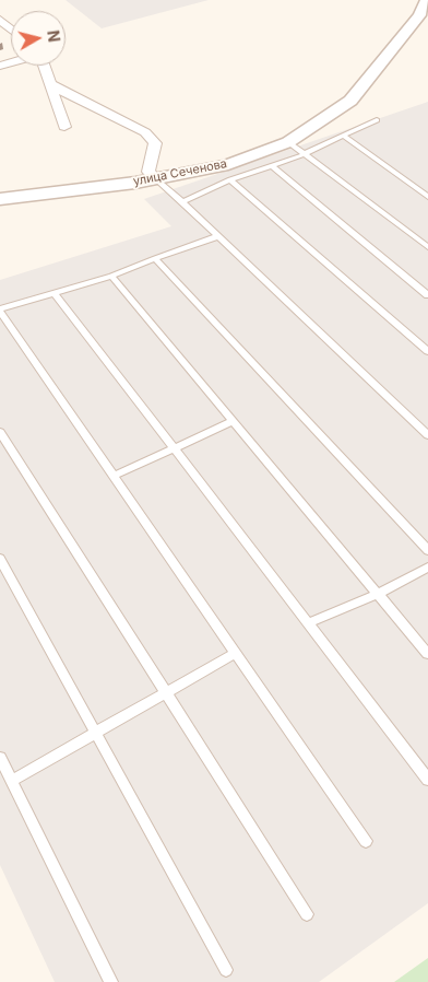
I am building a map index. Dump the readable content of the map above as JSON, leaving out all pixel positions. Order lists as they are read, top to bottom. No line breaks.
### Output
{"streets":{"street":["улица Сеченова"]},"north":"right"}
